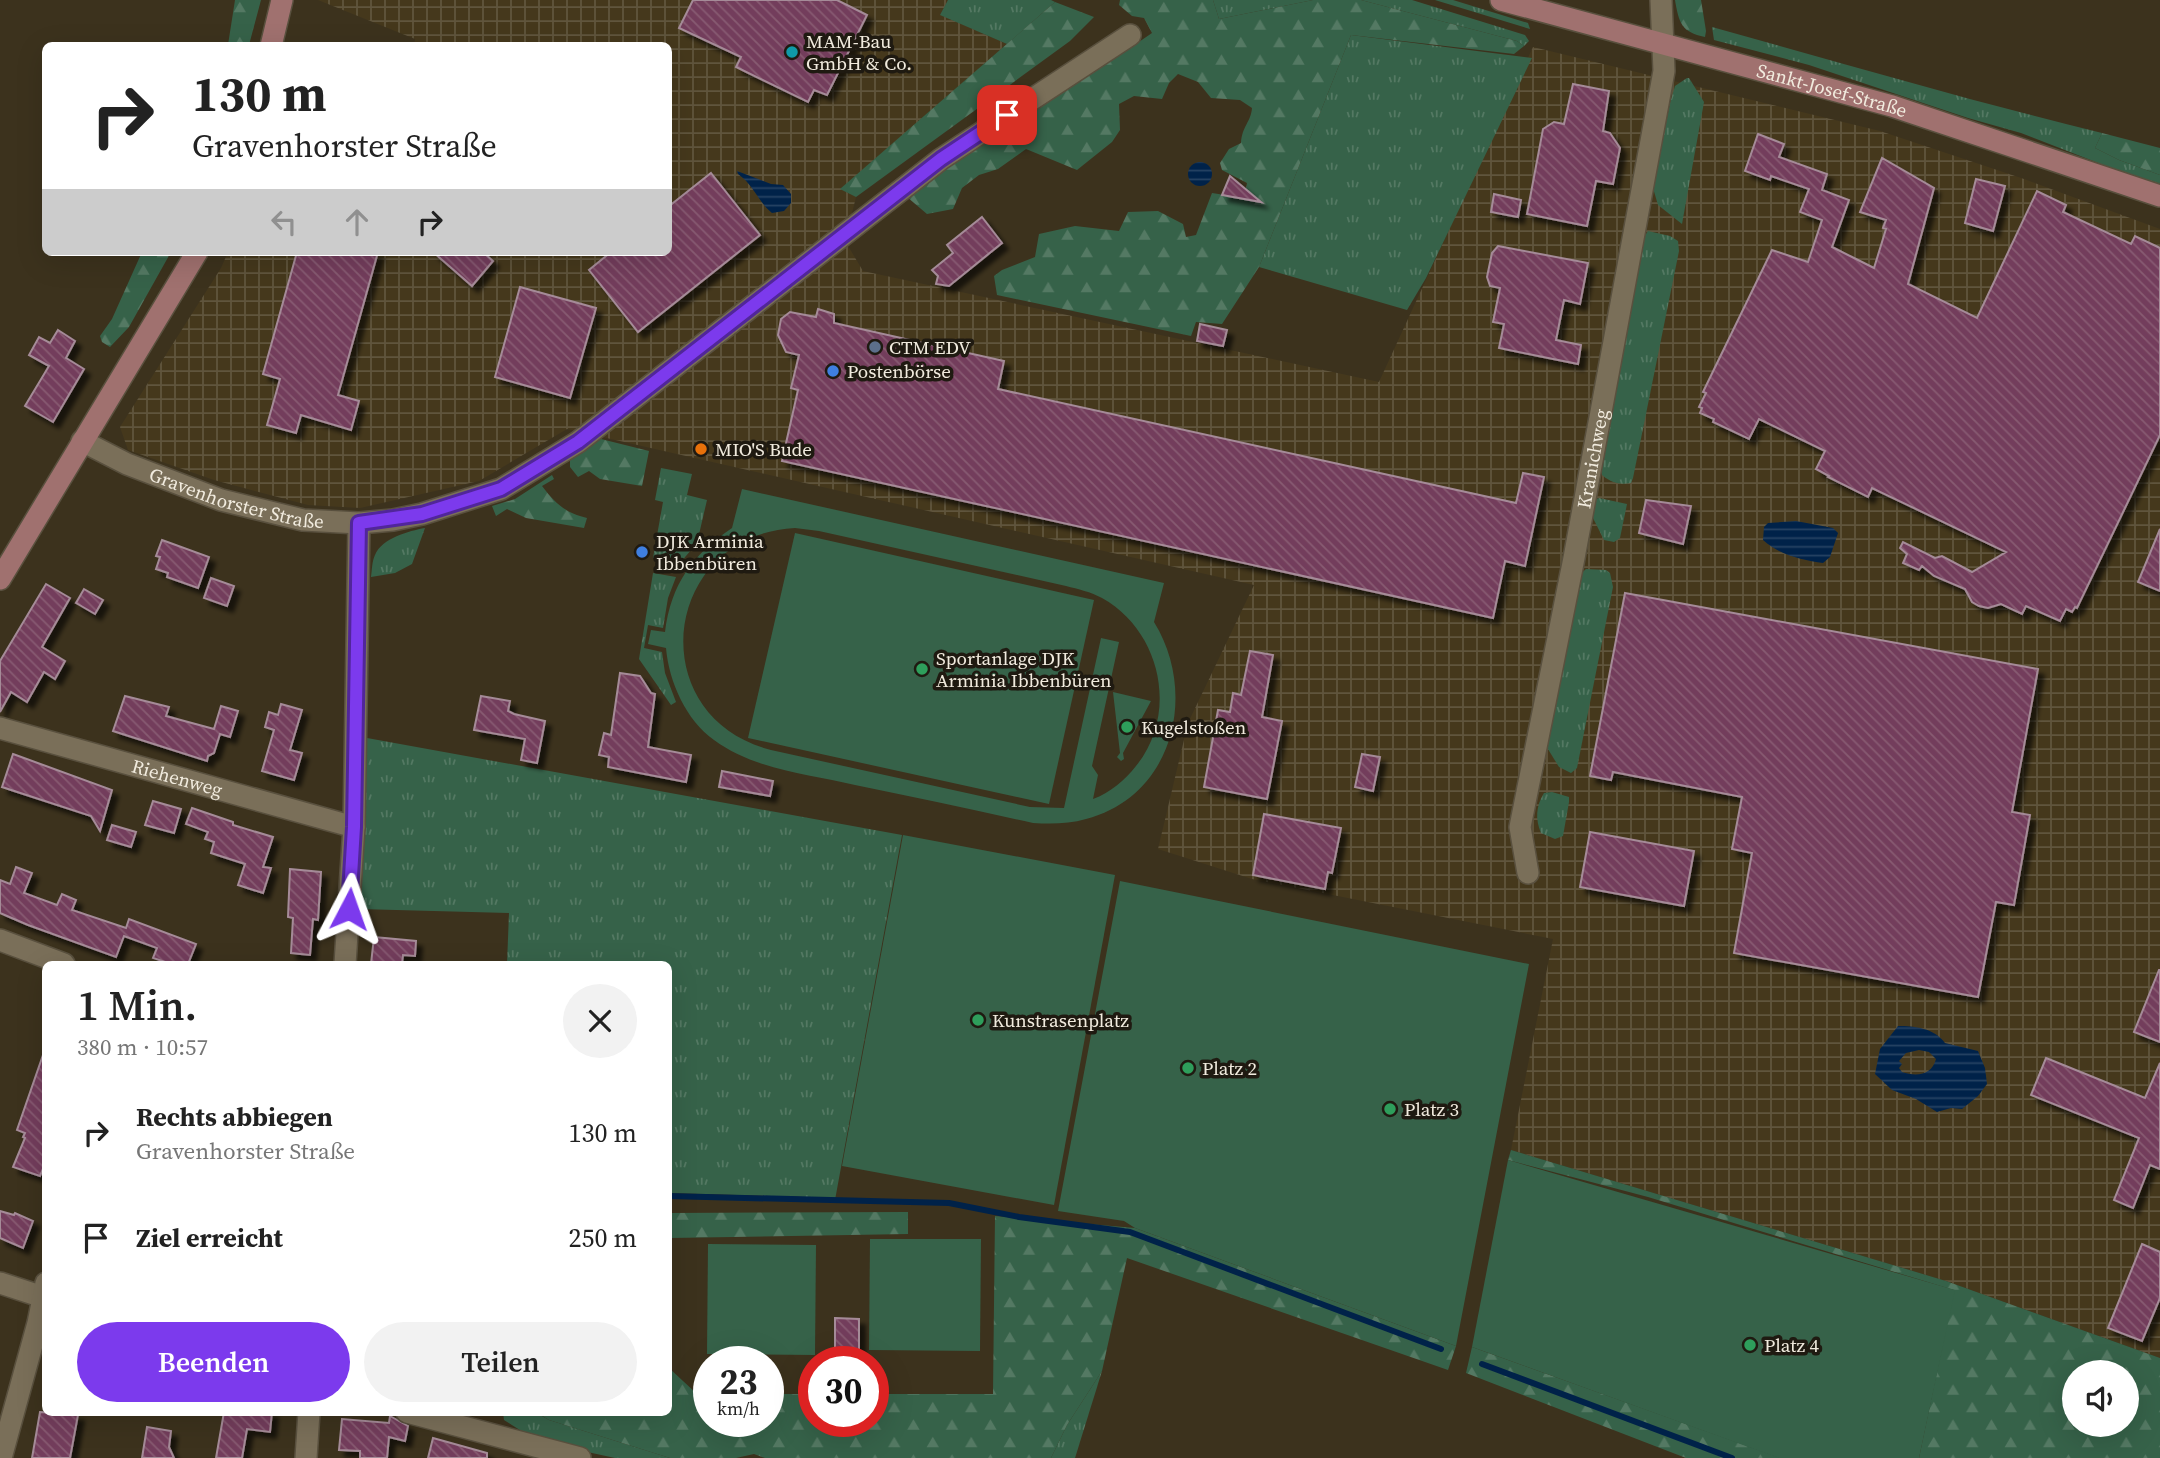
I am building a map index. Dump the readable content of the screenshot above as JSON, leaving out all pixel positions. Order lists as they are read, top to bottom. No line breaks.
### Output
{"streets":{"street":["Sankt-Josef-Straße","Kranichweg","Gravenhorster Straße","Riehenweg"]},"crossings":[["Sankt-Josef-Straße","Kranichweg"]],"places":["MAM-Bau GmbH & Co.","CTM EDV","Postenbörse","MIO'S Bude","DJK Arminia Ibbenbüren","Sportanlage DJK Arminia Ibbenbüren","Kugelstoßen","Kunstrasenplatz","Platz 2","Platz 3","Platz 4"],"page":{"turn":["130 m","Gravenhorster Straße"],"heading":["1 Min.","380 m · 10:57"],"list":[{"name":"Rechts abbiegen","note":"Gravenhorster Straße","value":"130 m"},{"name":"Ziel erreicht","value":"250 m"}],"buttons":["Beenden","Teilen"],"speed":"23 km/h","limit":"30"}}
